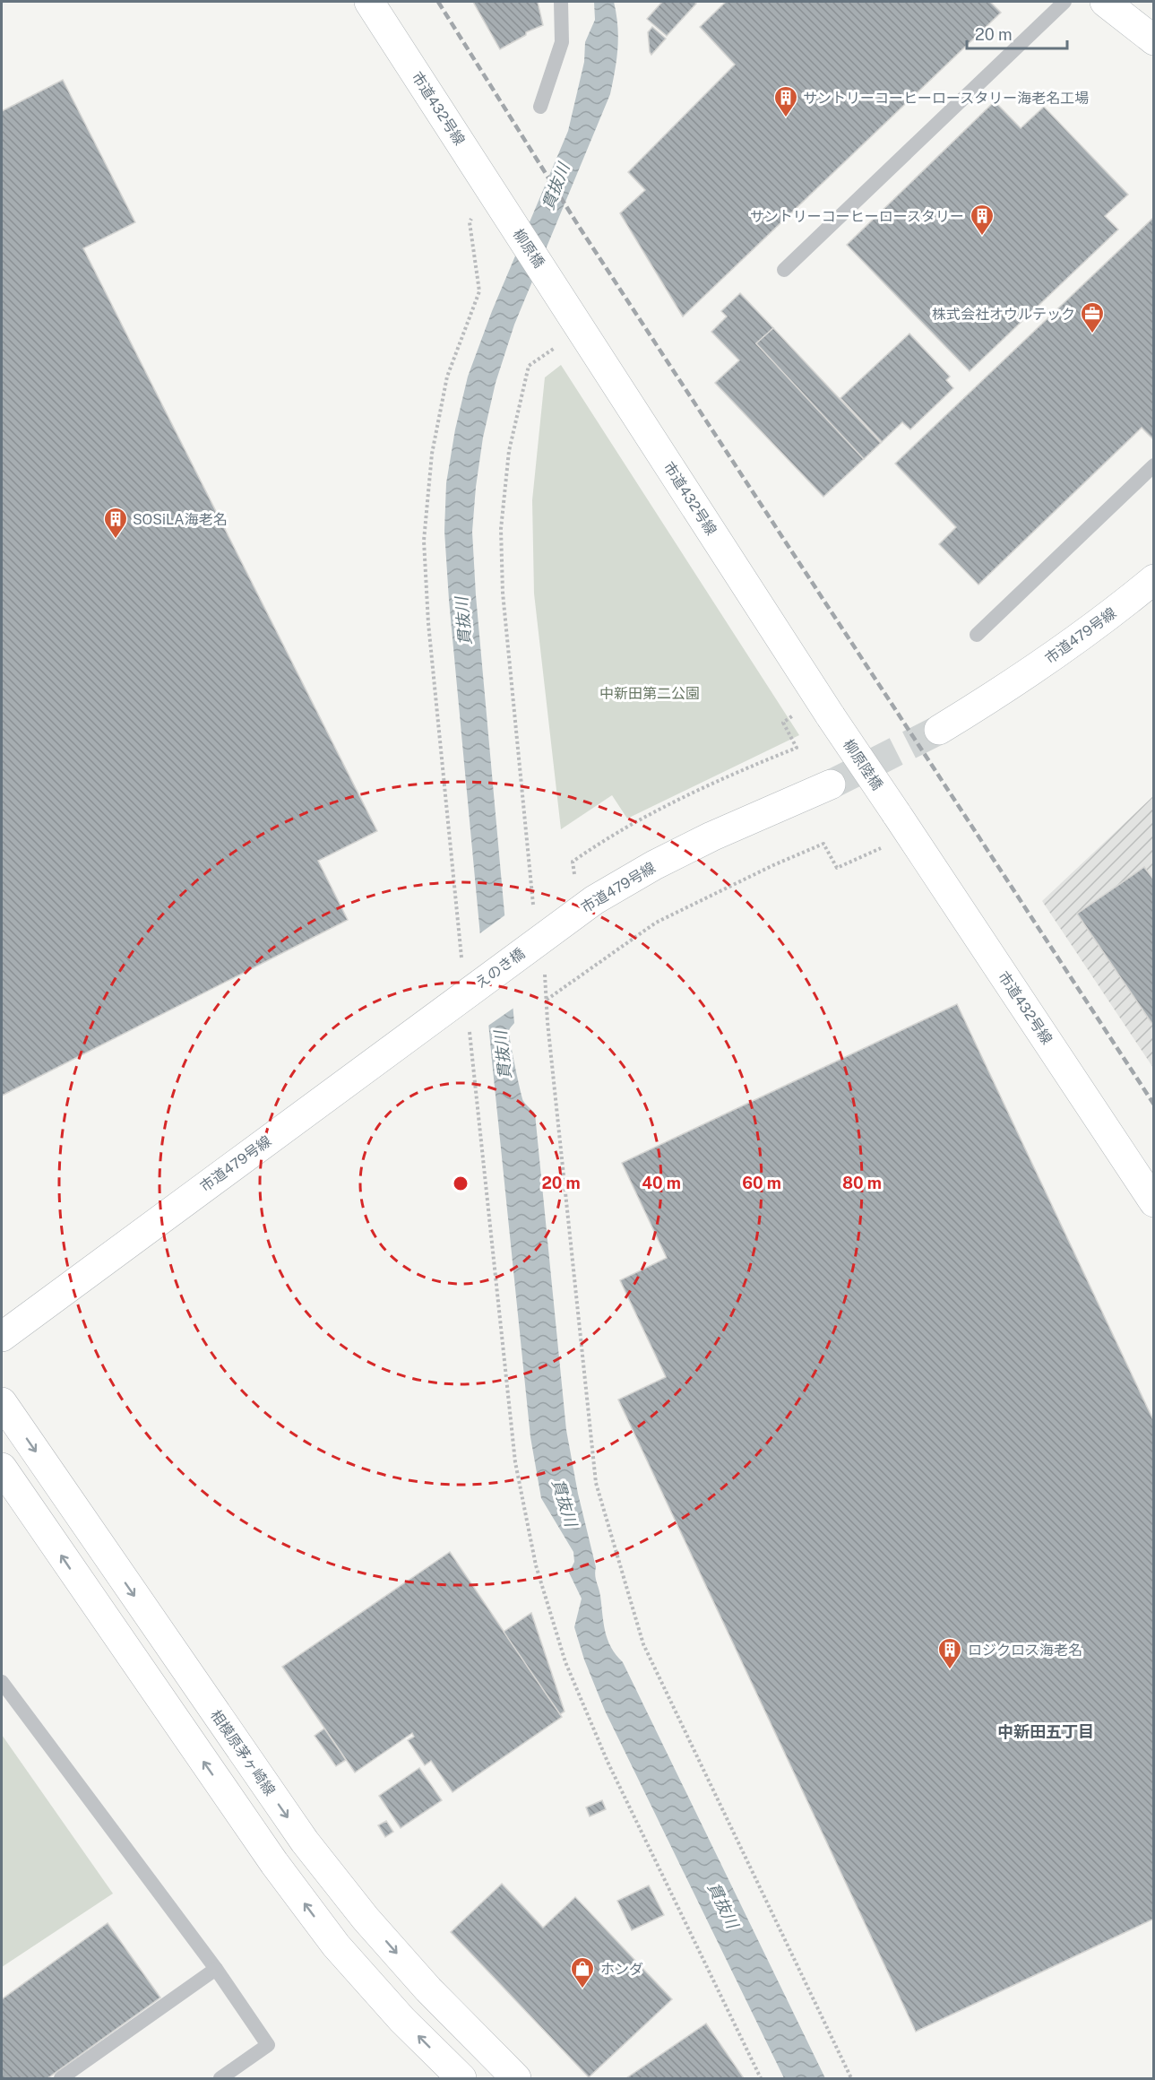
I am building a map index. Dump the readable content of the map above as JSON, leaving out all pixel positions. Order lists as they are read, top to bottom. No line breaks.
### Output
{"streets":{"street":["市道432号線","柳原橋","市道479号線","柳原陸橋","えのき橋","相模原茅ヶ崎線"]},"crossings":[["市道432号線","柳原橋"],["市道432号線","柳原陸橋"],["市道479号線","えのき橋"]],"districts":["中新田五丁目"],"water":["貫抜川"],"parks":["中新田第二公園"],"places":{"building":["サントリーコーヒーロースタリー海老名工場","サントリーコーヒーロースタリー","SOSiLA海老名","ロジクロス海老名"],"office":["株式会社オウルテック"],"shop":["ホンダ"]},"scale_bar":"20 m","rings":["20 m","40 m","60 m","80 m"]}
